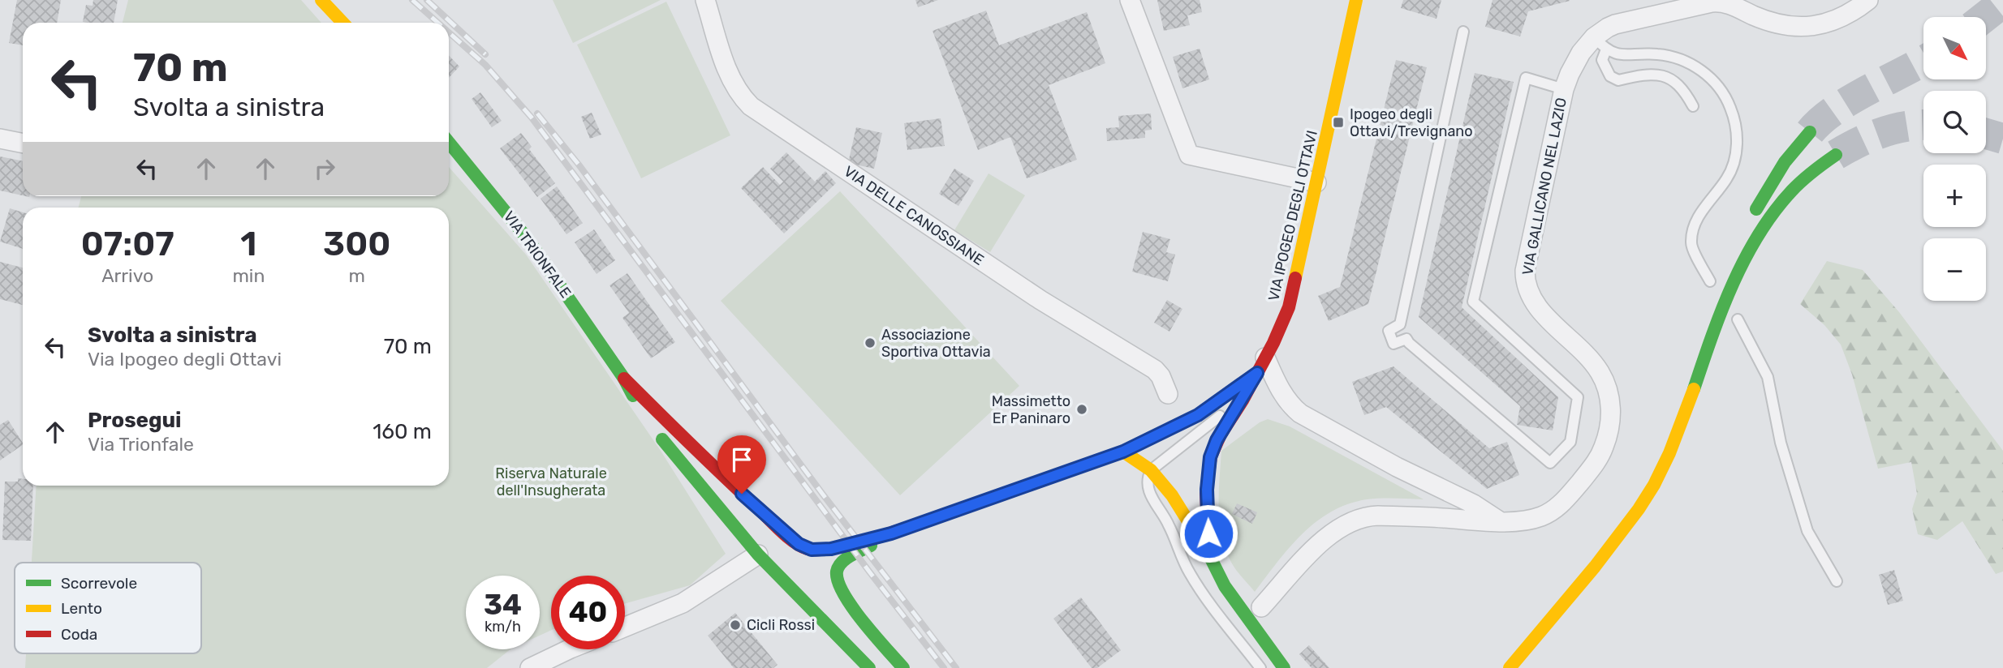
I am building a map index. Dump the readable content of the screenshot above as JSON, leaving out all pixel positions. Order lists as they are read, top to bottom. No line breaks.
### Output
{"streets":{"main road":["VIA IPOGEO DEGLI OTTAVI","VIA TRIONFALE"],"street":["VIA GALLICANO NEL LAZIO","VIA DELLE CANOSSIANE"]},"crossings":[["VIA IPOGEO DEGLI OTTAVI","VIA TRIONFALE"]],"parks":["Riserva Naturale dell'Insugherata"],"places":{"transit":["Ipogeo degli Ottavi/Trevignano"],"other":["Associazione Sportiva Ottavia","Massimetto Er Paninaro","Cicli Rossi"]},"legend":["Scorrevole","Lento","Coda"],"north":"bottom right","page":{"map_buttons":["+","−"],"turn":["70 m","Svolta a sinistra"],"eta":["07:07","Arrivo","1","min","300","m"],"list":[{"name":"Svolta a sinistra","note":"Via Ipogeo degli Ottavi","value":"70 m"},{"name":"Prosegui","note":"Via Trionfale","value":"160 m"}],"speed":"34 km/h","limit":"40"}}
